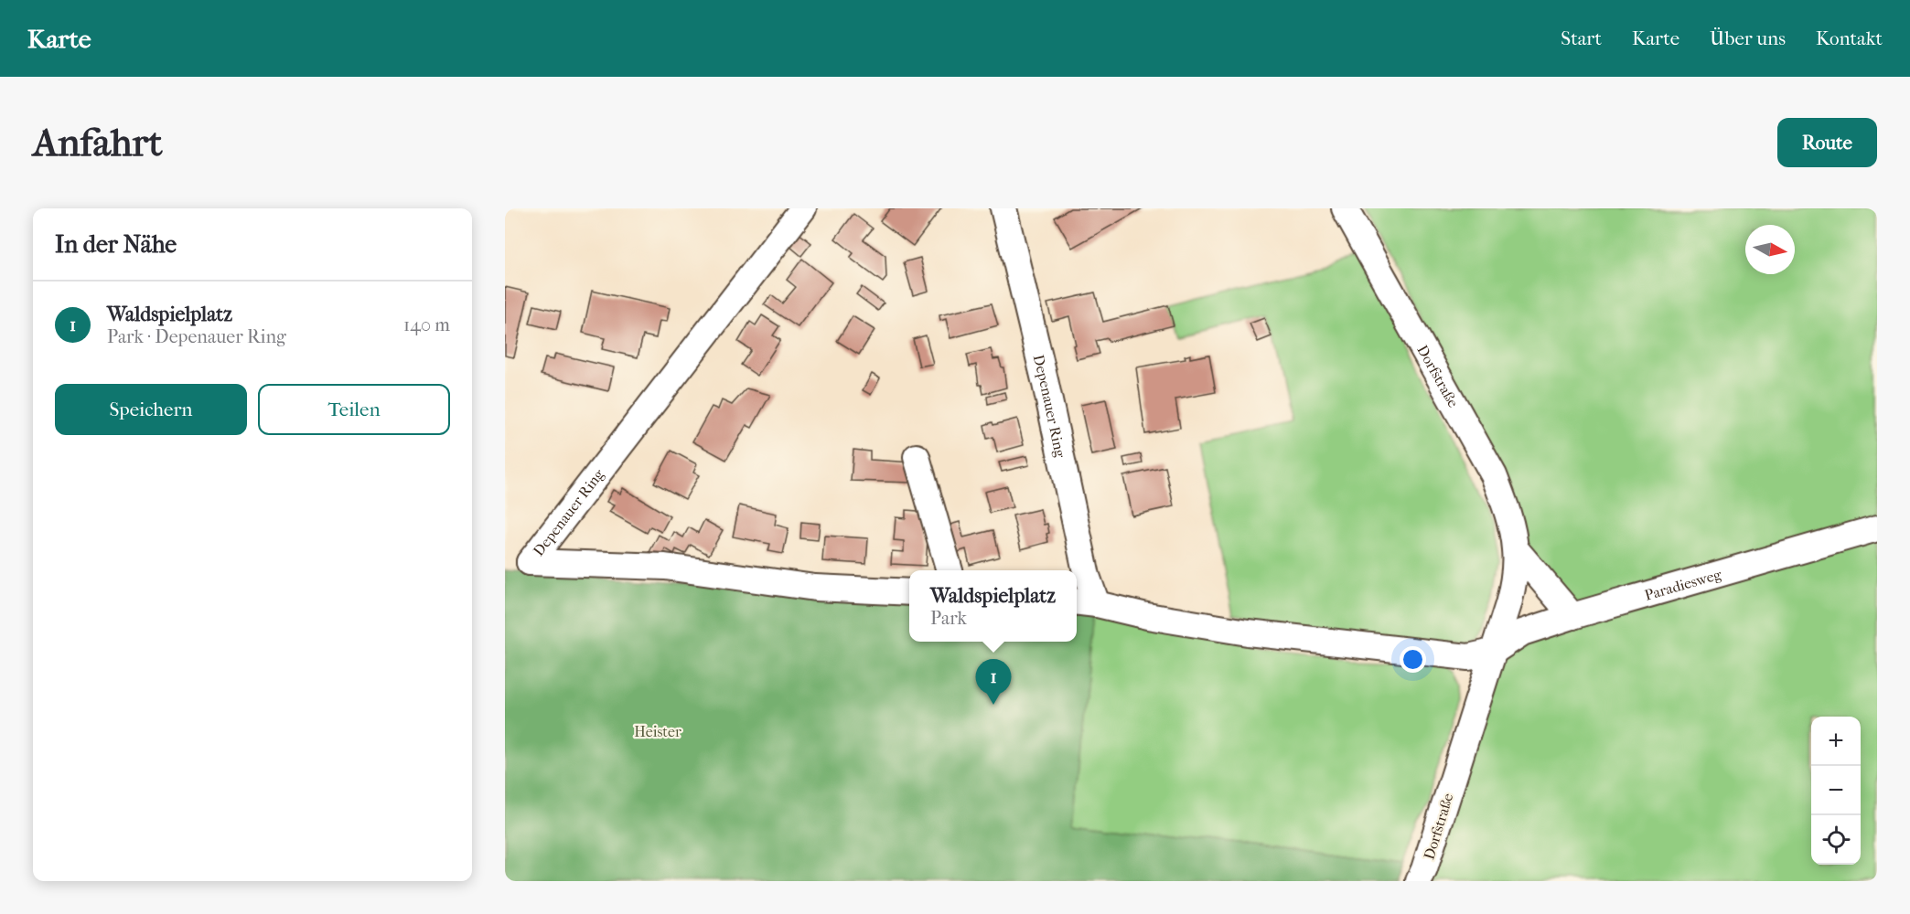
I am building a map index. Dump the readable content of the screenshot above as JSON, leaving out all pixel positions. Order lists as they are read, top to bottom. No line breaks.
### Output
{"streets":{"street":["Dorfstraße","Depenauer Ring","Paradiesweg"]},"crossings":[["Dorfstraße","Depenauer Ring"],["Dorfstraße","Paradiesweg"],["Depenauer Ring","Paradiesweg"]],"parks":["Heister"],"north":"right","page":{"header":"Karte","nav":["Start","Karte","Über uns","Kontakt"],"buttons":["Route",["Speichern","Teilen"]],"title":"Anfahrt","heading":"In der Nähe","list":[{"mark":"1","name":"Waldspielplatz","note":"Park · Depenauer Ring","value":"140 m"}],"popup":["Waldspielplatz","Park"],"pins":"1","map_buttons":["+","−"]}}
